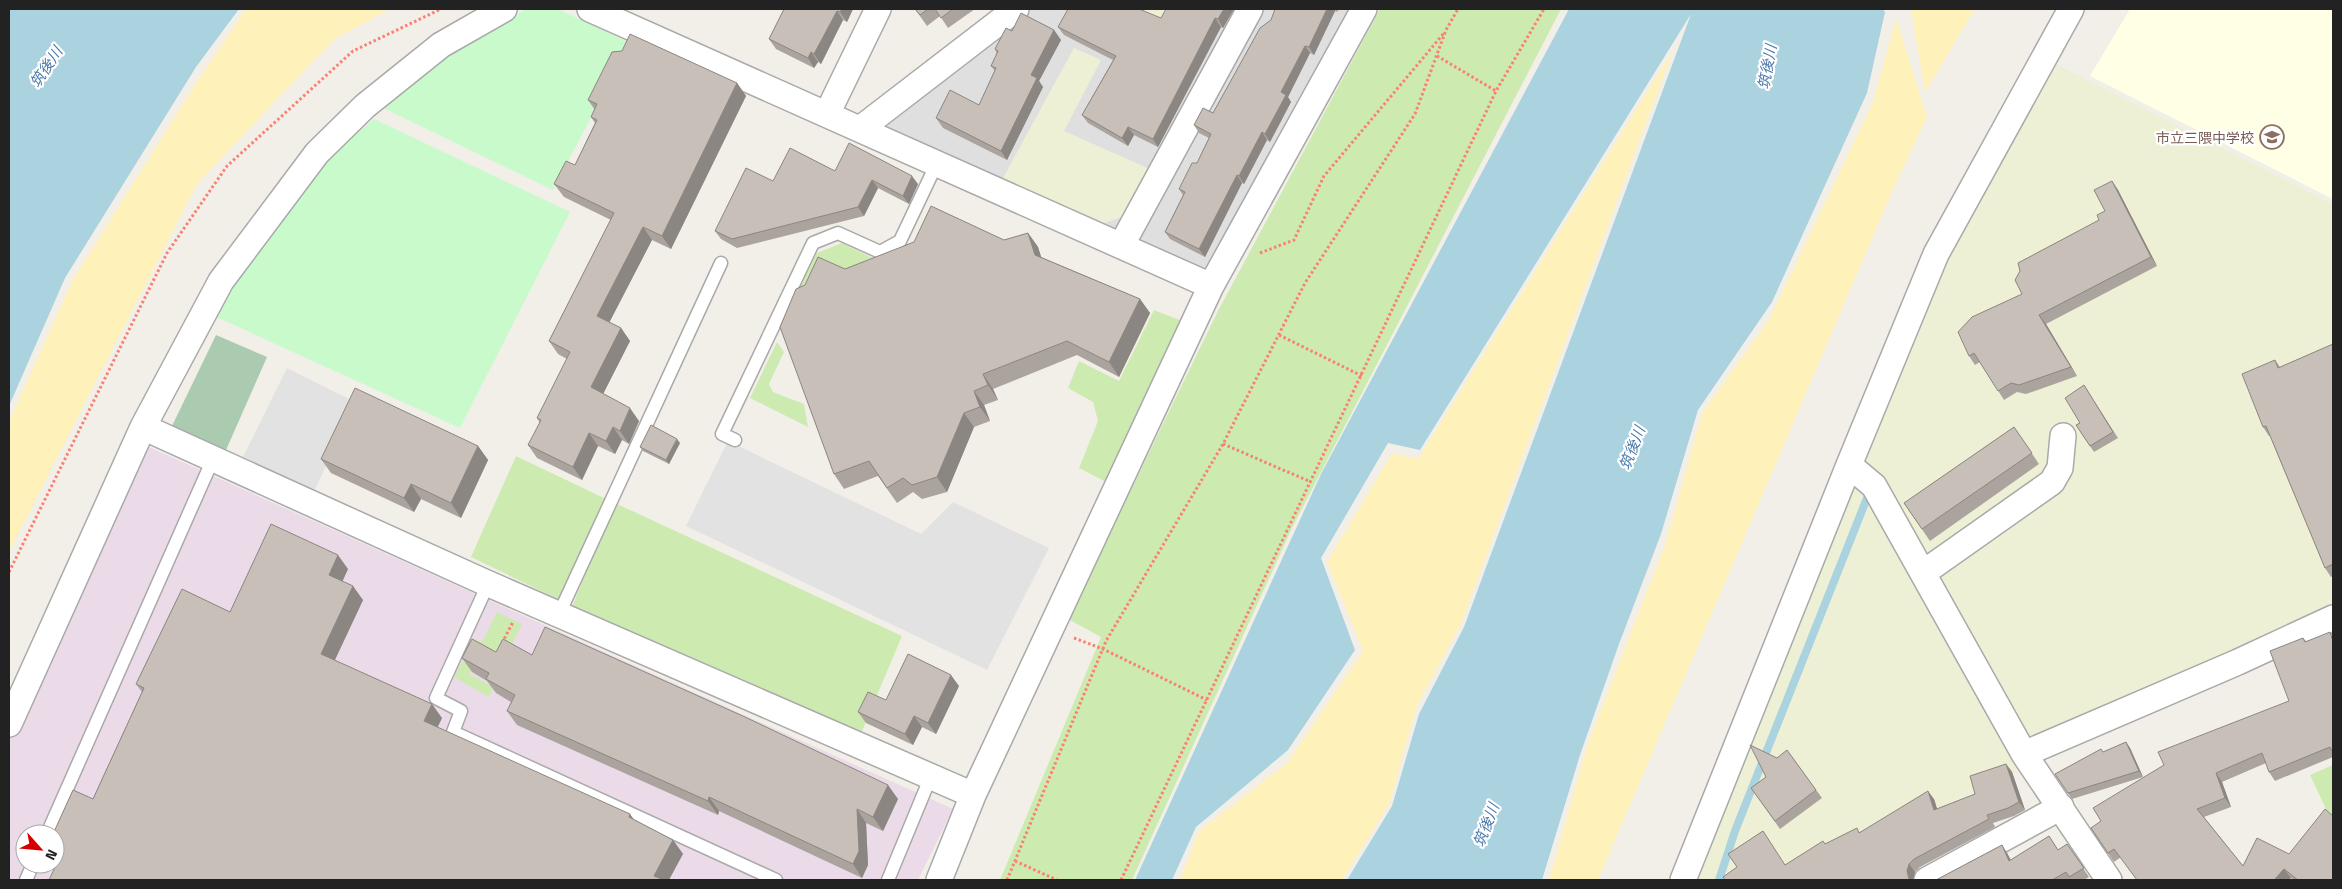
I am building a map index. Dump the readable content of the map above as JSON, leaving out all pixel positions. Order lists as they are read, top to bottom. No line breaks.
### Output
{"water":["筑後川"],"places":{"school or university":["市立三隈中学校"]},"north":"bottom right"}
